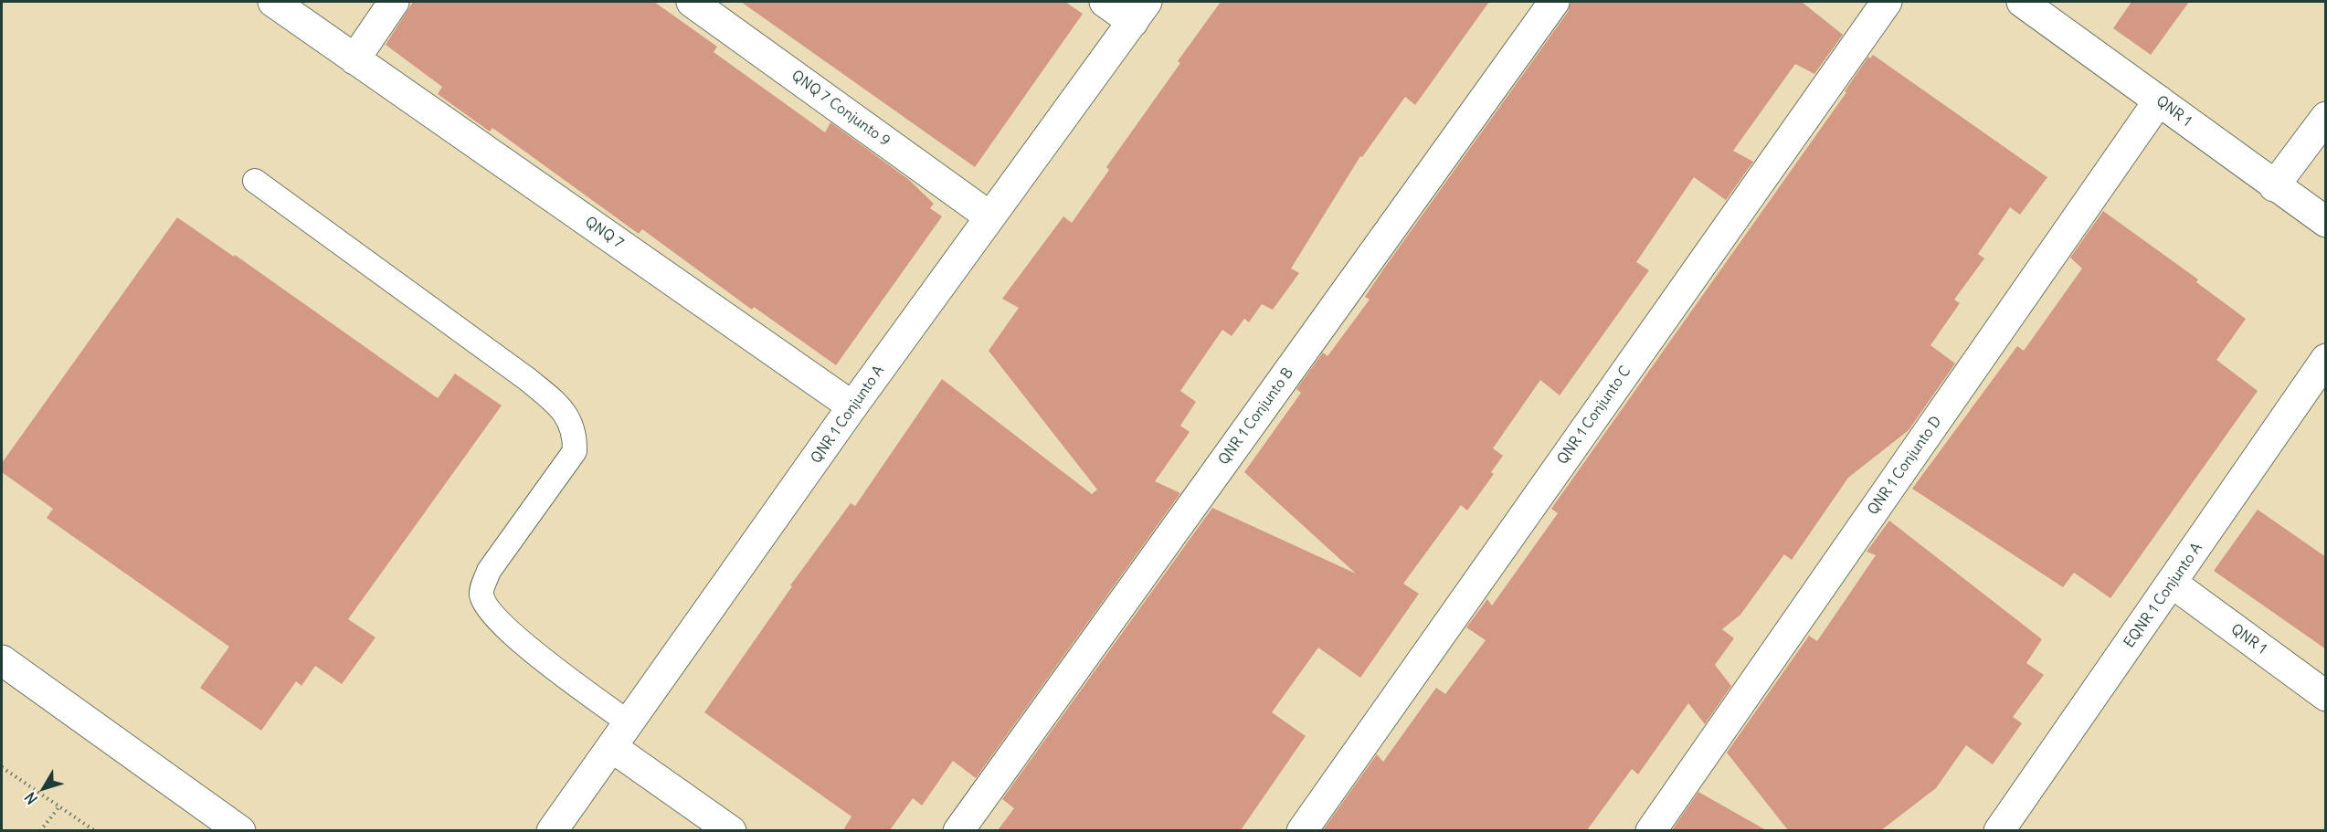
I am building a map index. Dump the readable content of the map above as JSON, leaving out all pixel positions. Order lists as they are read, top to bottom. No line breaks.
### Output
{"streets":{"street":["QNQ 7 Conjunto 9","QNR 1","QNQ 7","QNR 1 Conjunto A","QNR 1 Conjunto C","QNR 1 Conjunto B","QNR 1 Conjunto D","EQNR 1 Conjunto A"]},"crossings":[["QNQ 7 Conjunto 9","QNR 1 Conjunto A"],["QNR 1","QNR 1 Conjunto D"],["QNR 1","EQNR 1 Conjunto A"],["QNQ 7","QNR 1 Conjunto A"]],"north":"bottom left"}
